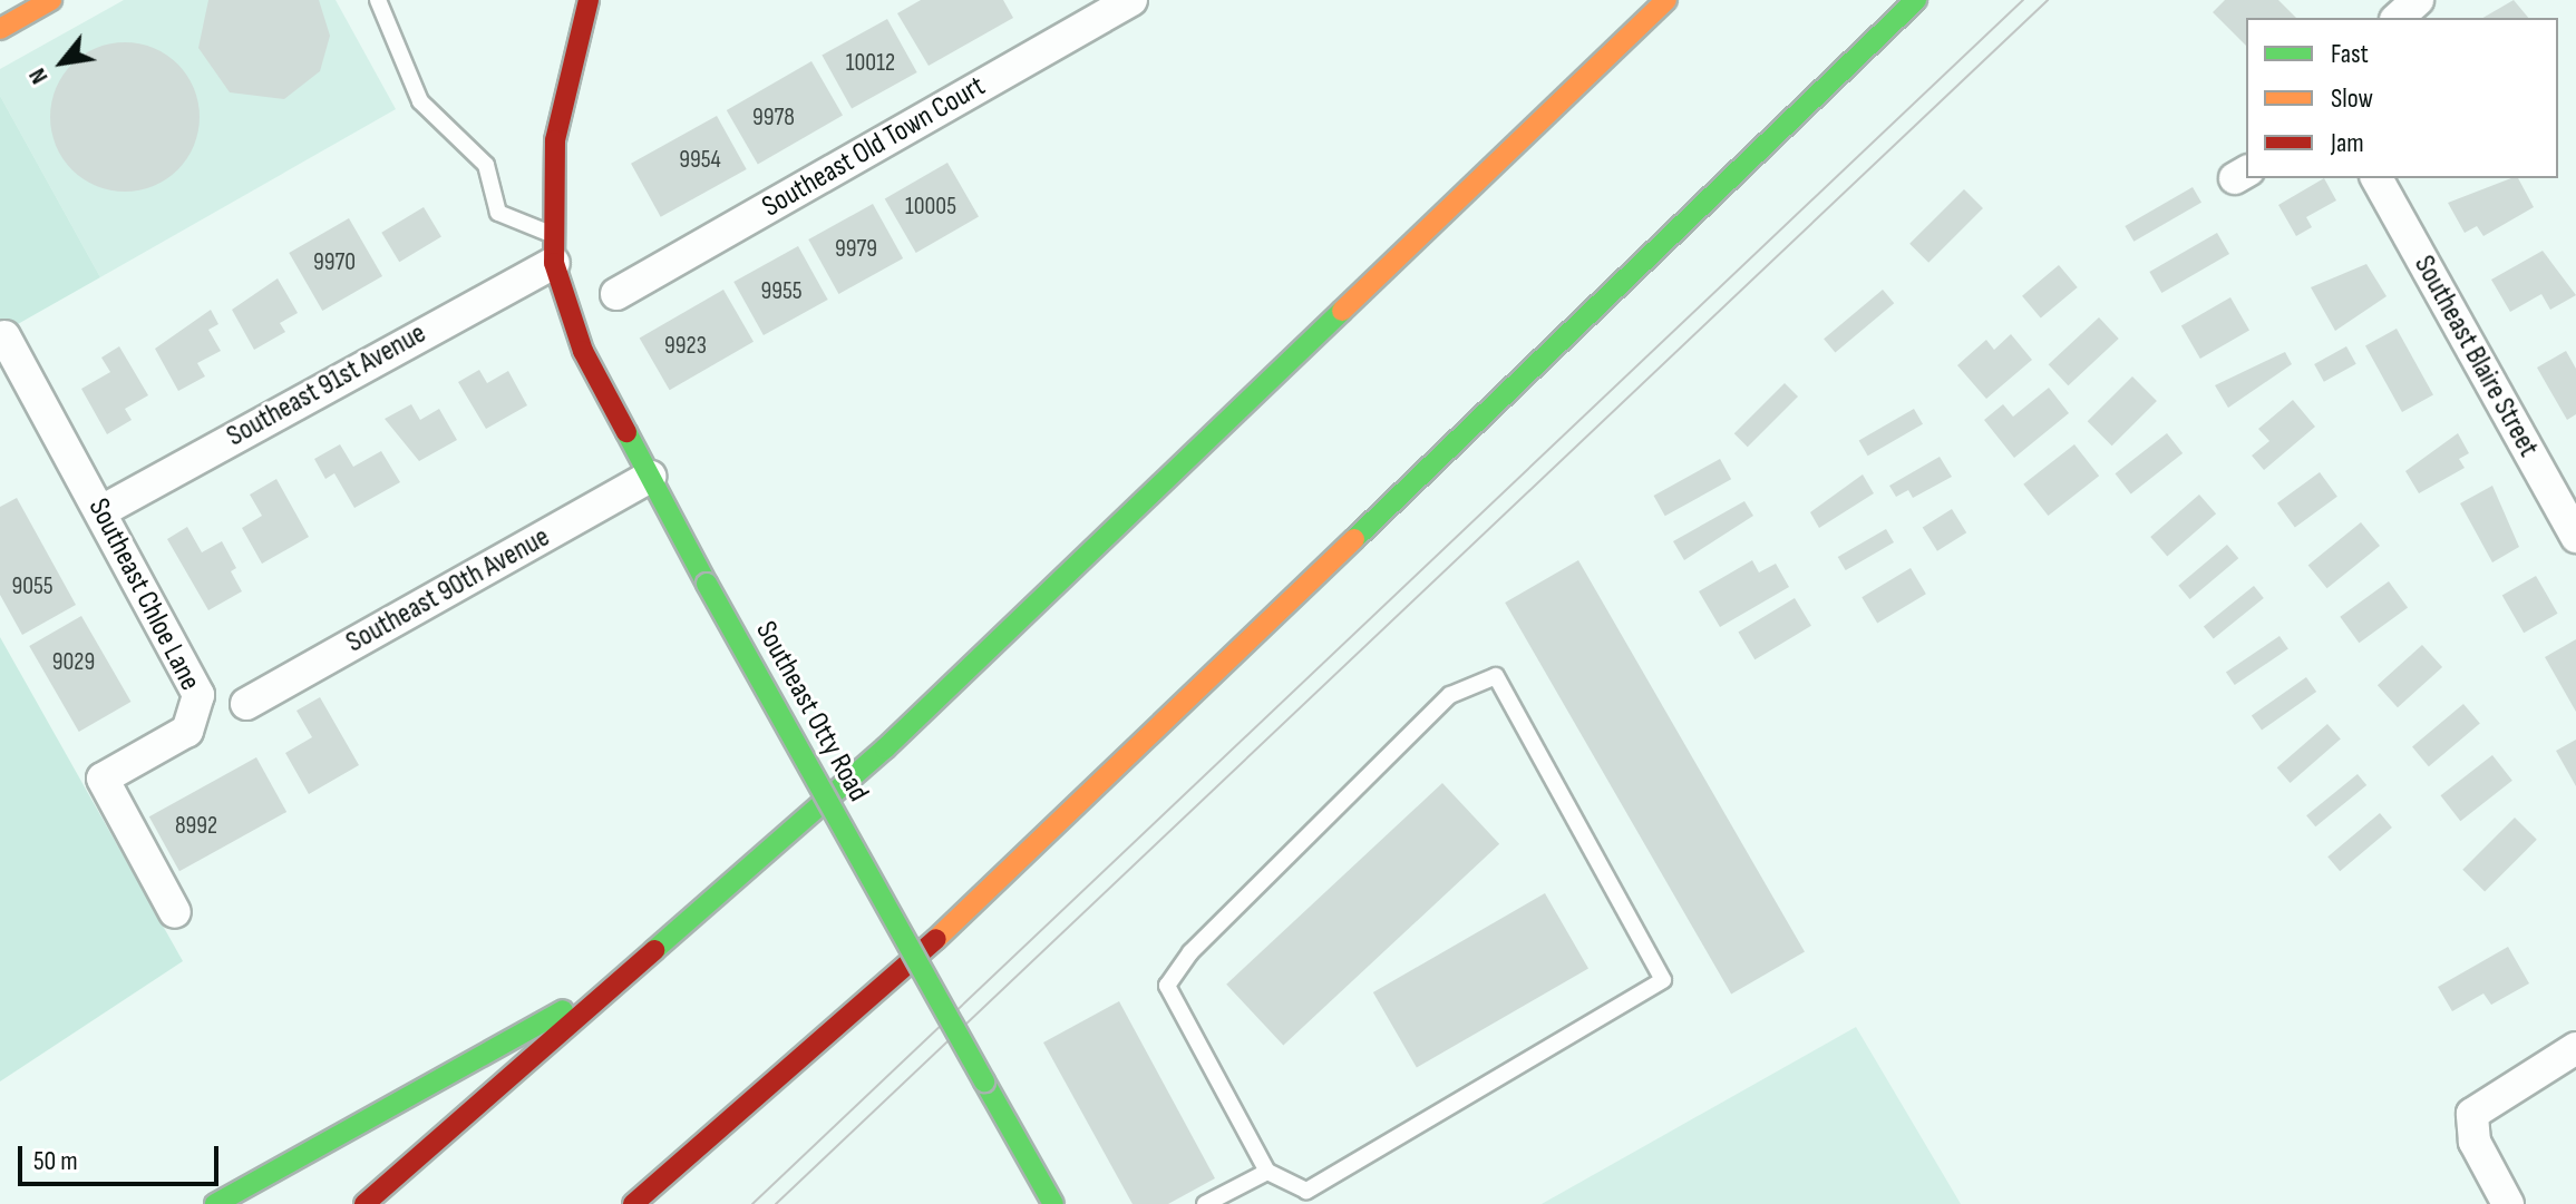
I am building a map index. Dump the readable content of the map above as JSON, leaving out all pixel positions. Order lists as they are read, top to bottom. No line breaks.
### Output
{"streets":{"main road":["Southeast Otty Road"],"street":["Southeast Old Town Court","Southeast Blaire Street","Southeast 91st Avenue","Southeast 90th Avenue","Southeast Chloe Lane"]},"crossings":[["Southeast 91st Avenue","Southeast Chloe Lane"],["Southeast 91st Avenue","Southeast Otty Road"],["Southeast 90th Avenue","Southeast Otty Road"]],"house_numbers":["10012","9978","9954","10005","9979","9970","9955","9923","9055","9029","8992"],"legend":["Fast","Slow","Jam"],"scale_bar":"50 m","north":"bottom left"}
